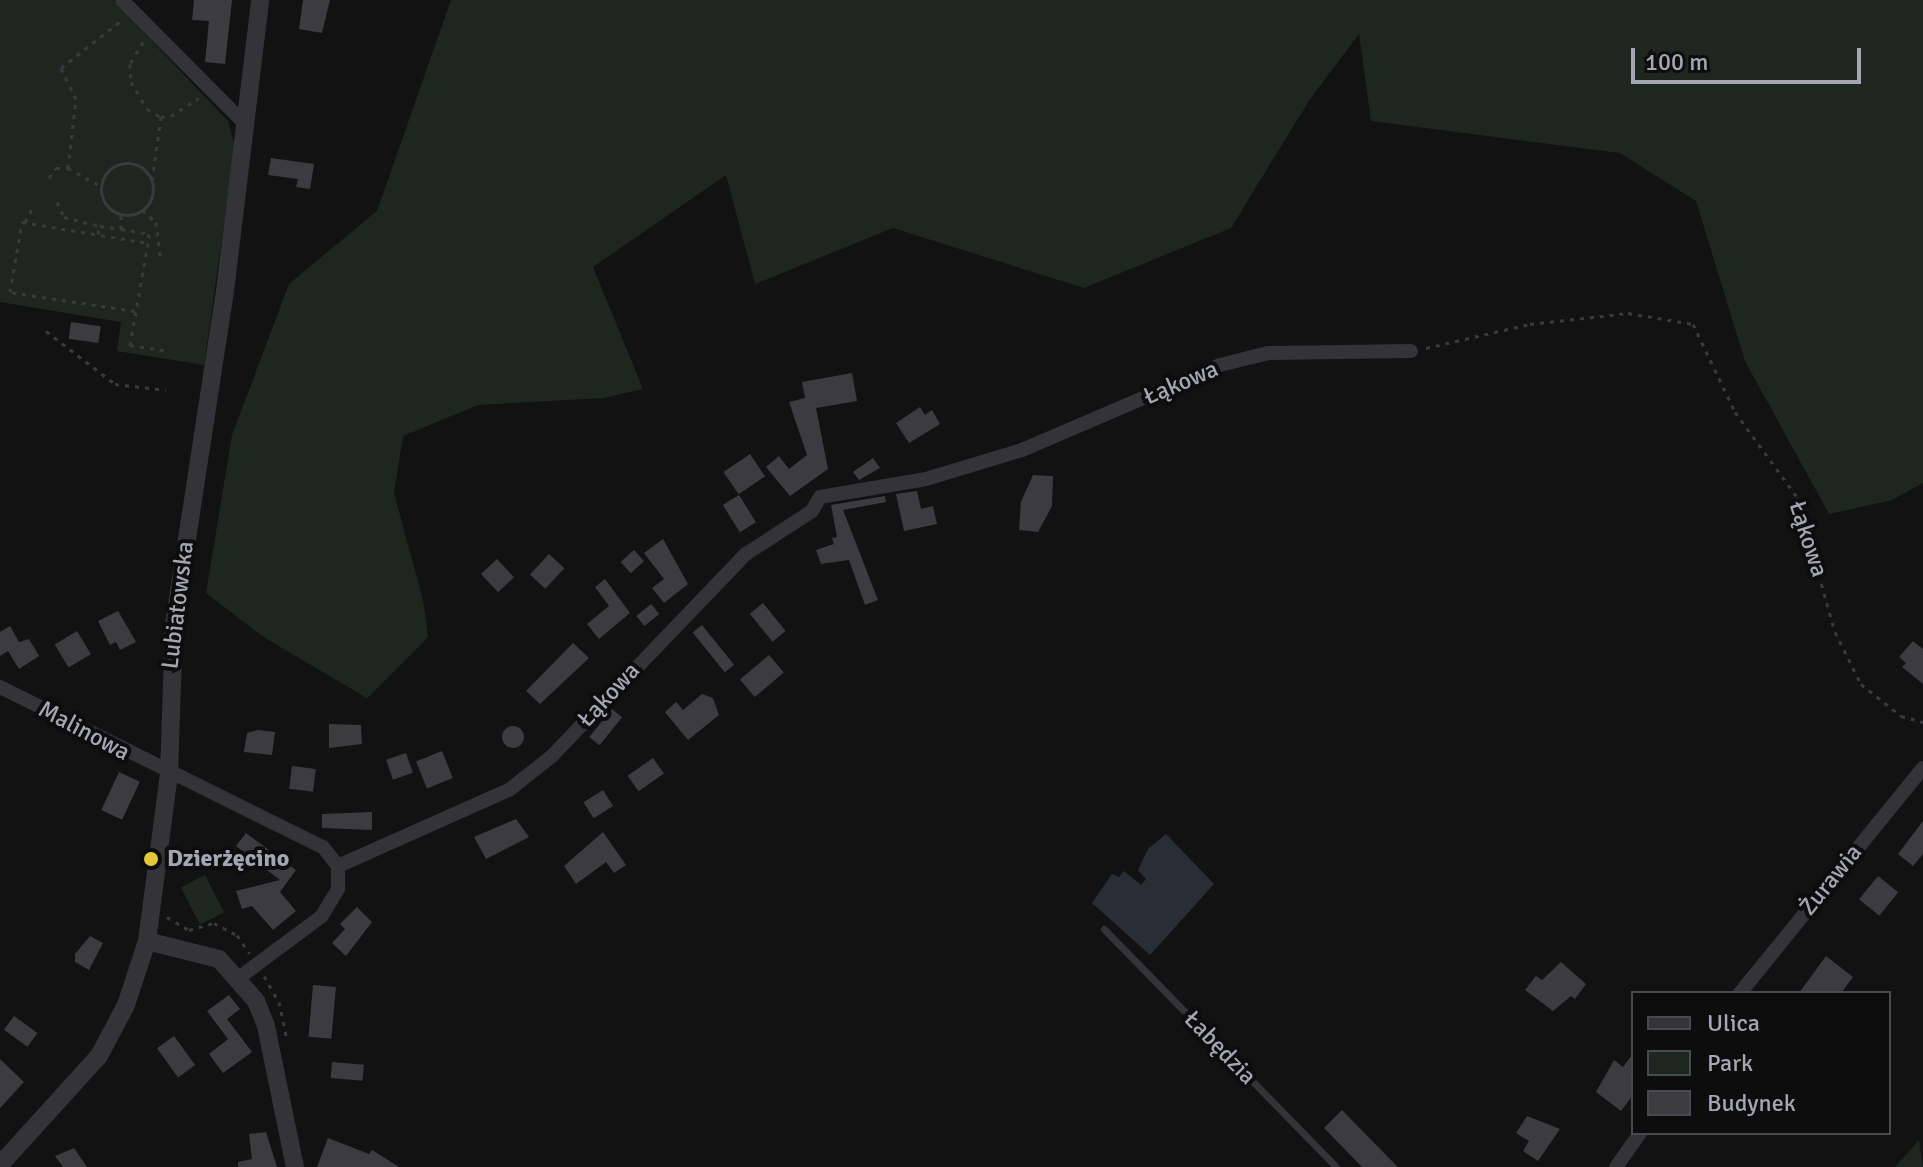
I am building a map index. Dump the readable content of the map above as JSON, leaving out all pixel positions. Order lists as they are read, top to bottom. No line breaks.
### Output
{"streets":{"street":["Łąkowa","Lubiatowska","Malinowa","Żurawia"],"lane":["Łabędzia"]},"crossings":[["Lubiatowska","Malinowa"]],"places":["Dzierżęcino"],"legend":["Ulica","Park","Budynek"],"scale_bar":"100 m"}
